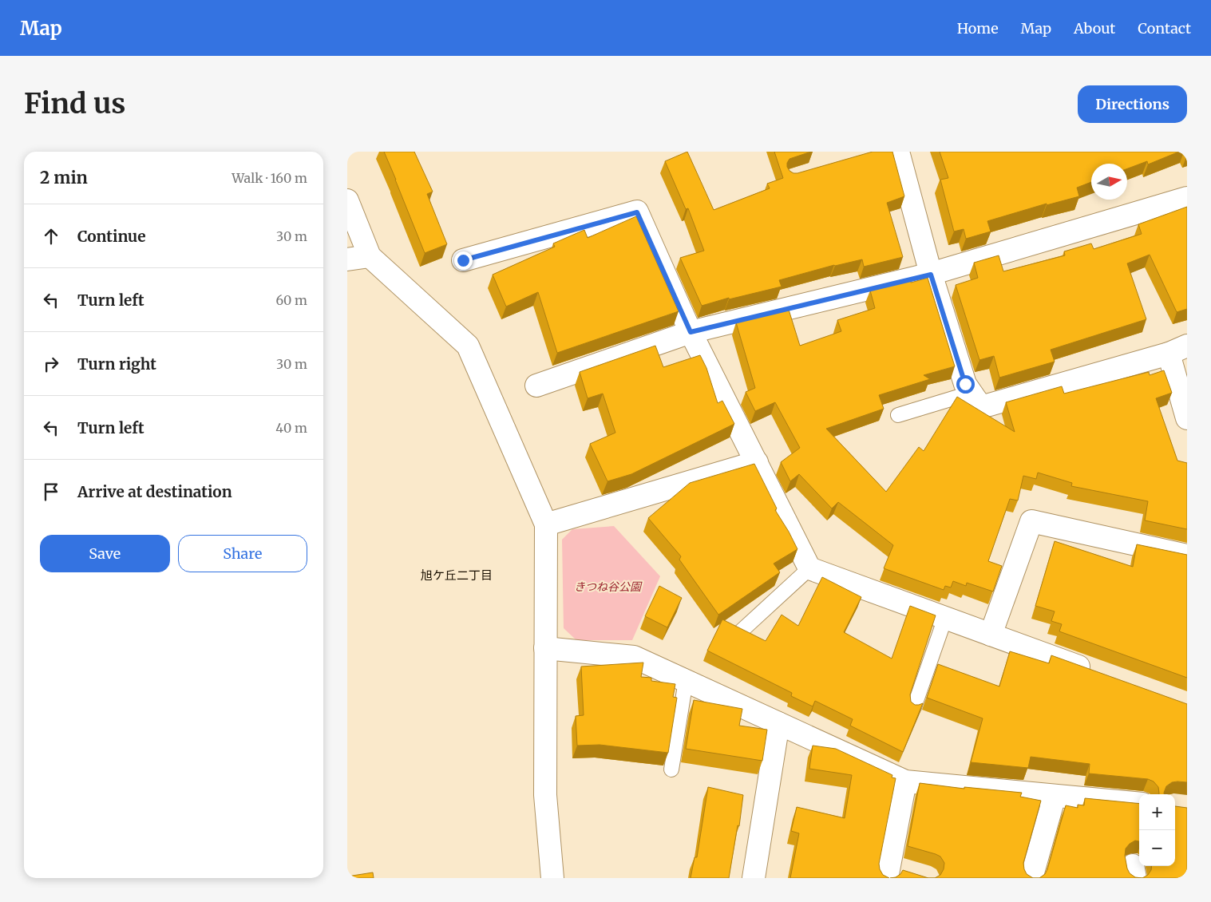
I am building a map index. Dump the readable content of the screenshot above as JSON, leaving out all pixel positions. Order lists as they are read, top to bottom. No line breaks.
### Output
{"districts":["旭ケ丘二丁目"],"parks":["きつね谷公園"],"north":"right","page":{"header":"Map","nav":["Home","Map","About","Contact"],"buttons":["Directions",["Save","Share"]],"title":"Find us","heading":["2 min","Walk · 160 m"],"list":[["Continue","30 m"],["Turn left","60 m"],["Turn right","30 m"],["Turn left","40 m"],"Arrive at destination"],"map_buttons":["+","−"]}}
